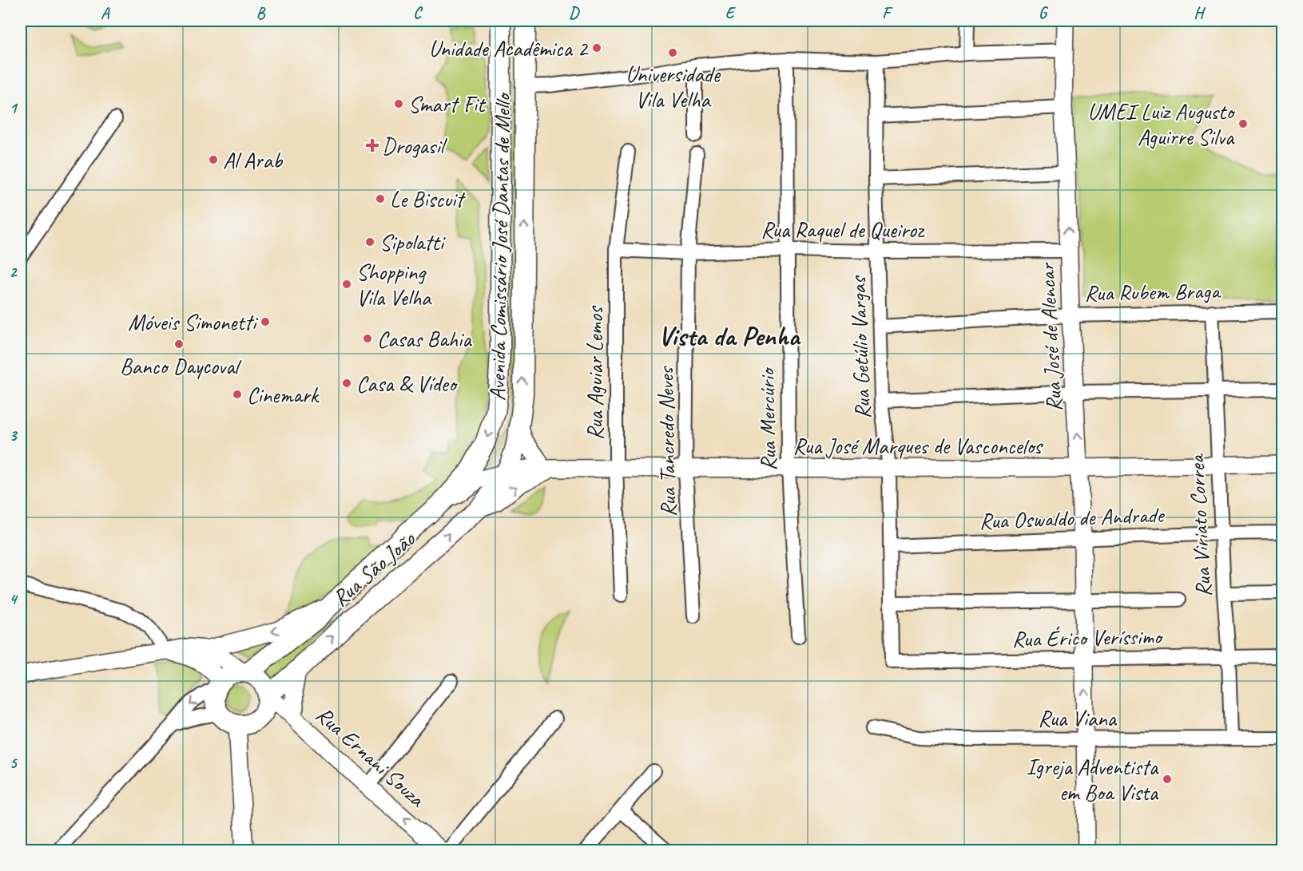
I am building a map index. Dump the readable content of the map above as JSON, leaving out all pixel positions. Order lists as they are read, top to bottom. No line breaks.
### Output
{"streets":{"main road":["Avenida Comissário José Dantas de Mello","Rua São João"],"street":["Rua Raquel de Queiroz","Rua Rubem Braga","Rua José de Alencar","Rua Getúlio Vargas","Rua Aguiar Lemos","Rua Mercúrio","Rua Tancredo Neves","Rua José Marques de Vasconcelos","Rua Oswaldo de Andrade","Rua Viriato Correa","Rua Érico Veríssimo","Rua Viana","Rua Ernani Souza"]},"crossings":[["Rua Raquel de Queiroz","Rua José de Alencar"],["Rua Raquel de Queiroz","Rua Getúlio Vargas"],["Rua Raquel de Queiroz","Rua Aguiar Lemos"],["Rua Raquel de Queiroz","Rua Mercúrio"],["Rua Raquel de Queiroz","Rua Tancredo Neves"],["Avenida Comissário José Dantas de Mello","Rua José Marques de Vasconcelos"],["Avenida Comissário José Dantas de Mello","Rua São João"],["Rua Rubem Braga","Rua José de Alencar"],["Rua Rubem Braga","Rua Getúlio Vargas"],["Rua Rubem Braga","Rua Viriato Correa"],["Rua José de Alencar","Rua José Marques de Vasconcelos"],["Rua José de Alencar","Rua Oswaldo de Andrade"],["Rua José de Alencar","Rua Érico Veríssimo"],["Rua José de Alencar","Rua Viana"],["Rua Getúlio Vargas","Rua José Marques de Vasconcelos"],["Rua Getúlio Vargas","Rua Oswaldo de Andrade"],["Rua Getúlio Vargas","Rua Érico Veríssimo"],["Rua Aguiar Lemos","Rua José Marques de Vasconcelos"],["Rua Mercúrio","Rua José Marques de Vasconcelos"],["Rua Tancredo Neves","Rua José Marques de Vasconcelos"],["Rua José Marques de Vasconcelos","Rua Viriato Correa"],["Rua José Marques de Vasconcelos","Rua São João"],["Rua Oswaldo de Andrade","Rua Viriato Correa"],["Rua Viriato Correa","Rua Érico Veríssimo"],["Rua Viriato Correa","Rua Viana"],["Rua São João","Rua Ernani Souza"]],"one_way":["Rua Ernani Souza"],"districts":["Vista da Penha"],"places":{"other":["Unidade Acadêmica 2","Universidade Vila Velha","Smart Fit","UMEI Luiz Augusto Aguirre Silva","Al Arab","Le Biscuit","Sipolatti","Shopping Vila Velha","Móveis Simonetti","Casas Bahia","Banco Daycoval","Casa & Vídeo","Cinemark","Igreja Adventista em Boa Vista"],"health":["Drogasil"]},"grid":{"columns":["A","B","C","D","E","F","G","H"],"rows":["1","2","3","4","5"]}}
